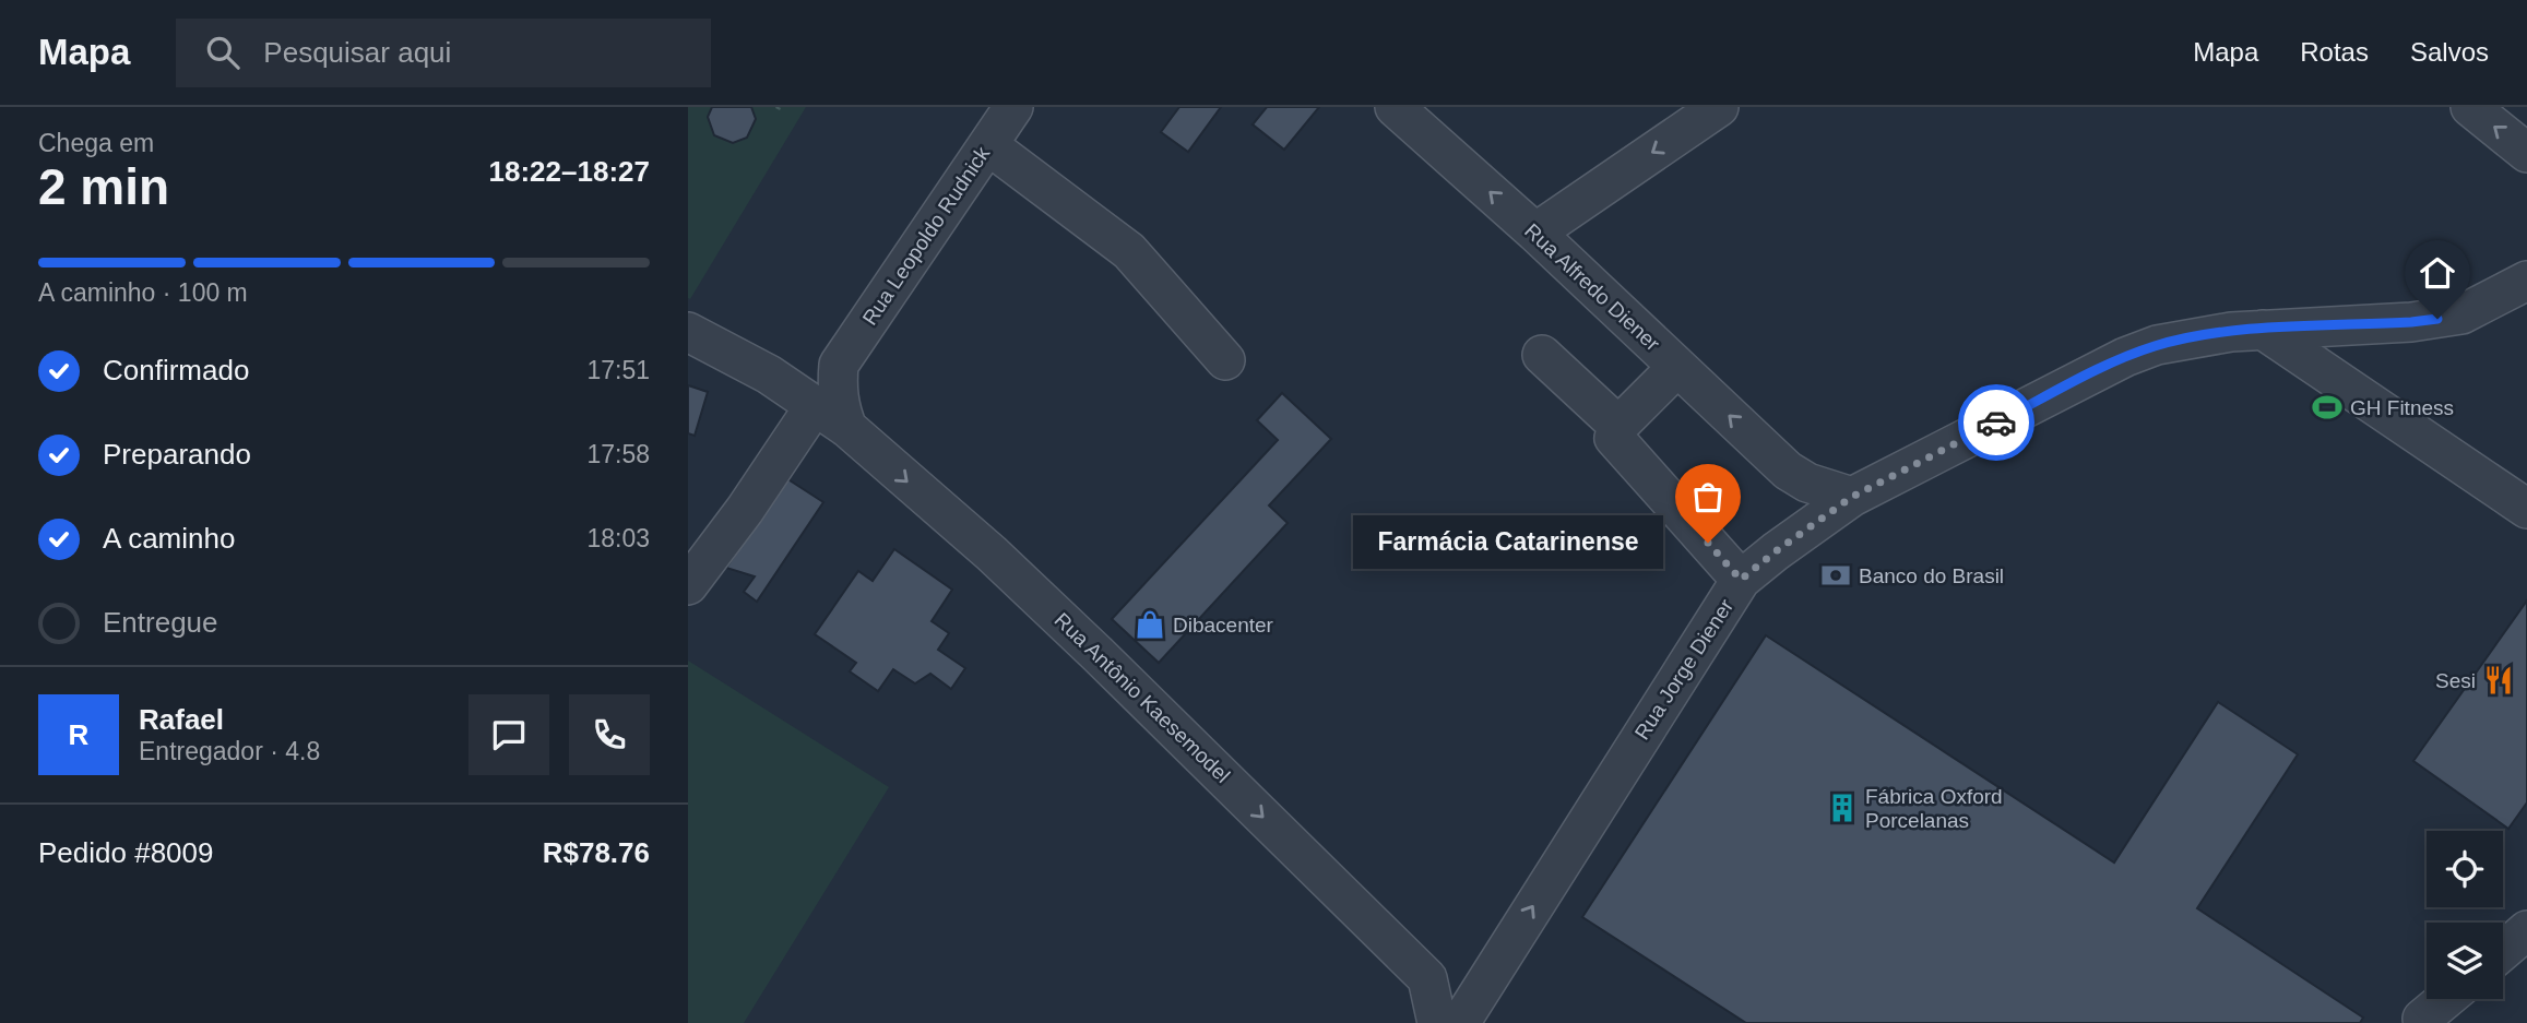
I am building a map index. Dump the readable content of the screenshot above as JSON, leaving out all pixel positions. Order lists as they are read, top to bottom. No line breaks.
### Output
{"streets":{"street":["Rua Leopoldo Rudnick","Rua Alfredo Diener","Rua Jorge Diener","Rua Antônio Kaesemodel"]},"crossings":[["Rua Alfredo Diener","Rua Jorge Diener"]],"one_way":["Rua Antônio Kaesemodel"],"places":{"sports":["GH Fitness"],"other":["Farmácia Catarinense"],"bank":["Banco do Brasil"],"shop":["Dibacenter"],"restaurant":["Sesi"],"building":["Fábrica Oxford Porcelanas"]},"page":{"header":"Mapa","search":"Pesquisar aqui","nav":["Mapa","Rotas","Salvos"],"heading":["2 min","Chega em","18:22–18:27"],"panel":["Rafael","Entregador · 4.8","Pedido #8009","R$78.76"],"bar":"A caminho · 100 m","list":[["Confirmado","17:51"],["Preparando","17:58"],["A caminho","18:03"],"Entregue"],"bubble":"Farmácia Catarinense","round":"R"}}
